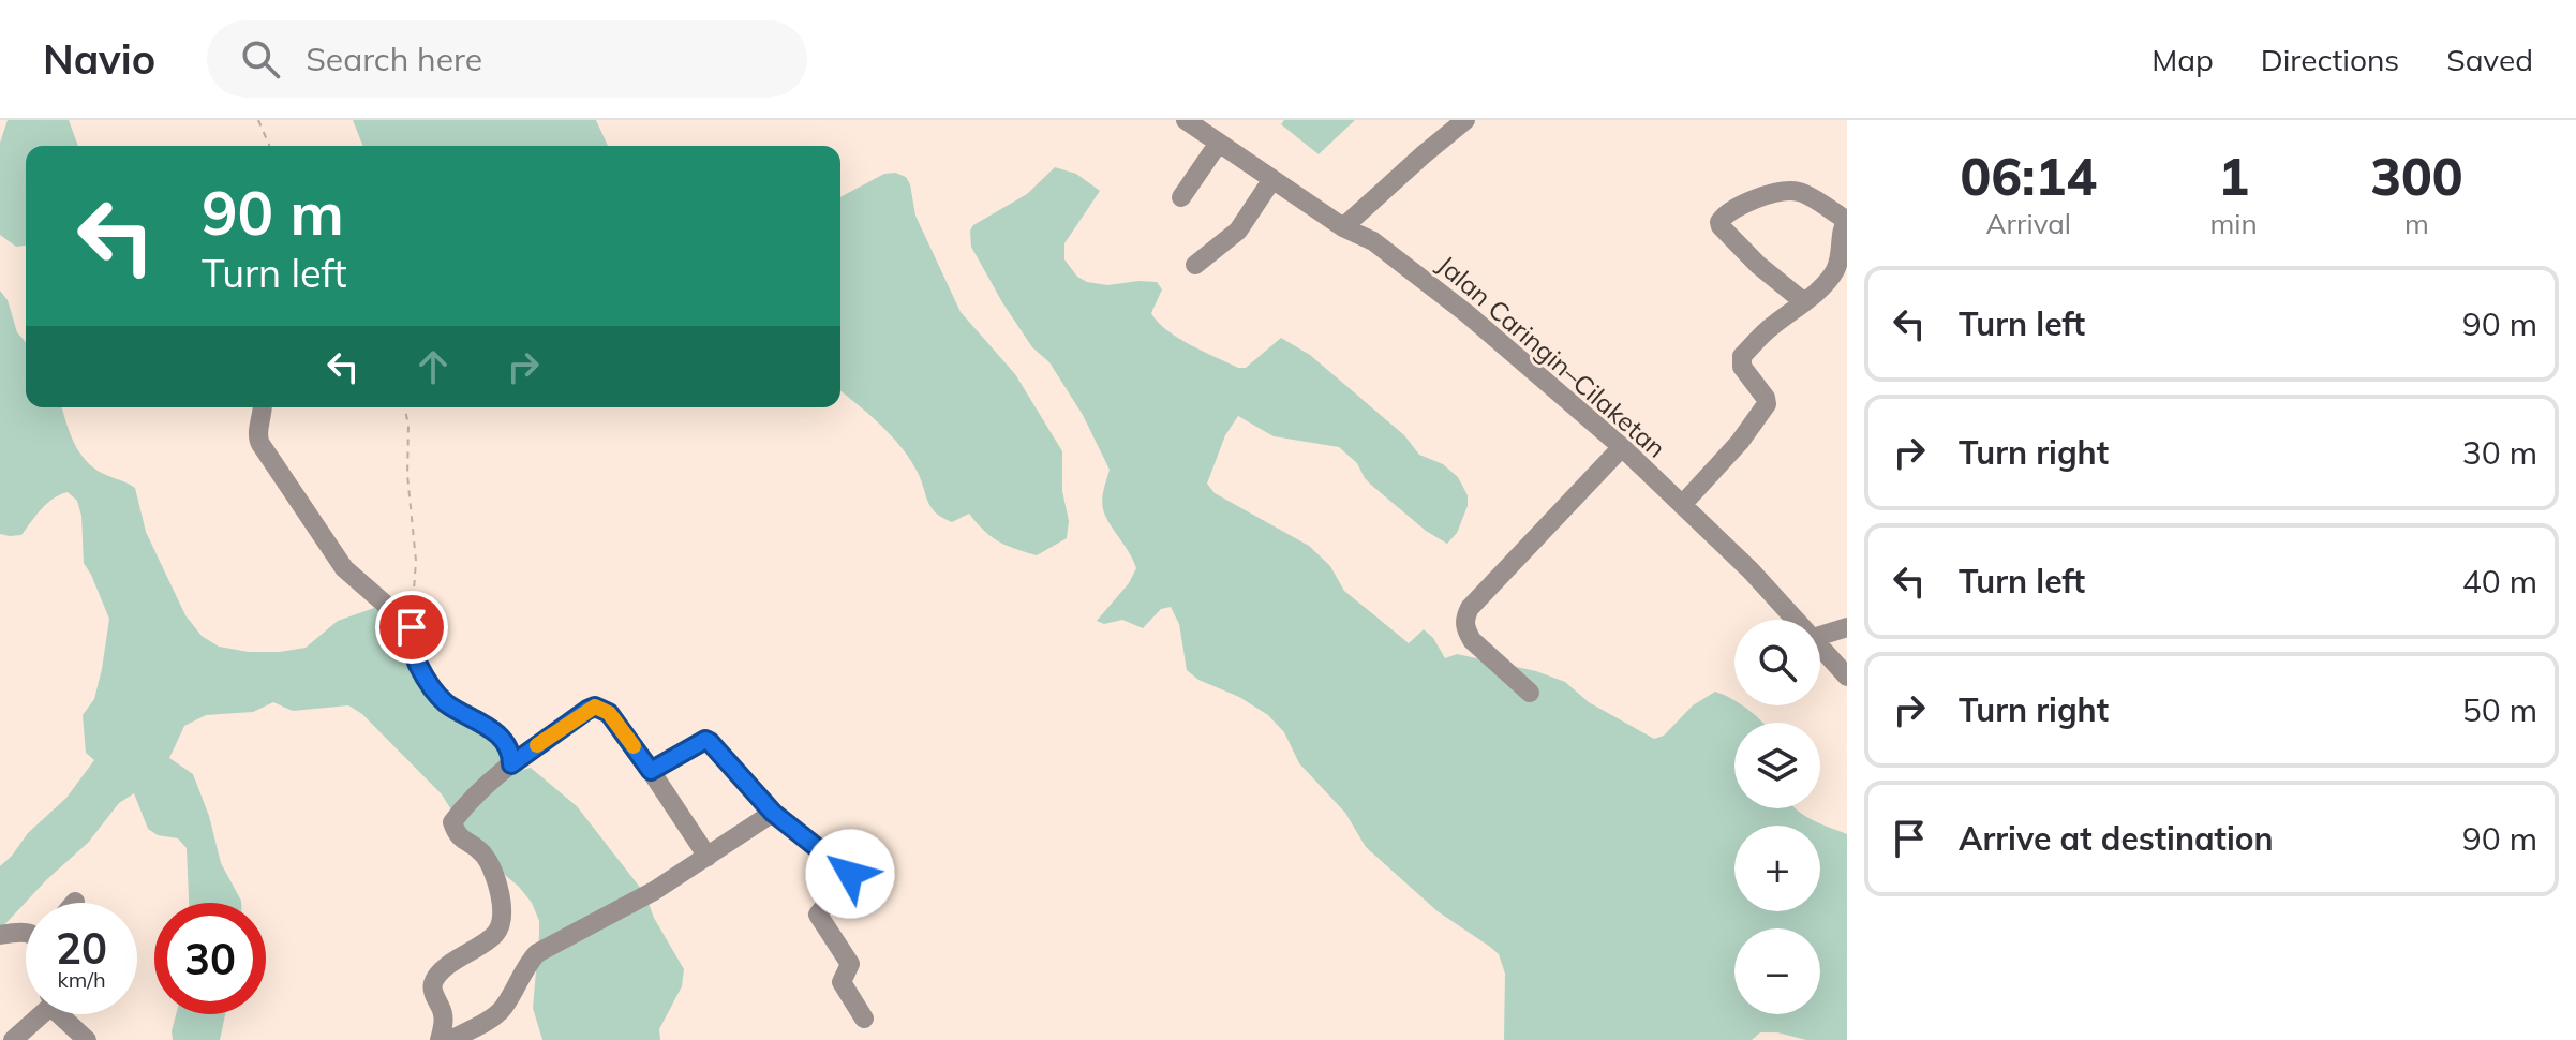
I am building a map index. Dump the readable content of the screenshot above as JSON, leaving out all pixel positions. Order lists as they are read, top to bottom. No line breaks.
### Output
{"streets":{"street":["Jalan Caringin–Cilaketan"]},"page":{"header":"Navio","search":"Search here","nav":["Map","Directions","Saved"],"eta":["06:14","Arrival","1","min","300","m"],"turn":["90 m","Turn left"],"list":[{"name":"Turn left","value":"90 m"},{"name":"Turn right","value":"30 m"},{"name":"Turn left","value":"40 m"},{"name":"Turn right","value":"50 m"},{"name":"Arrive at destination","value":"90 m"}],"map_buttons":["+","−"],"speed":"20 km/h","limit":"30"}}
